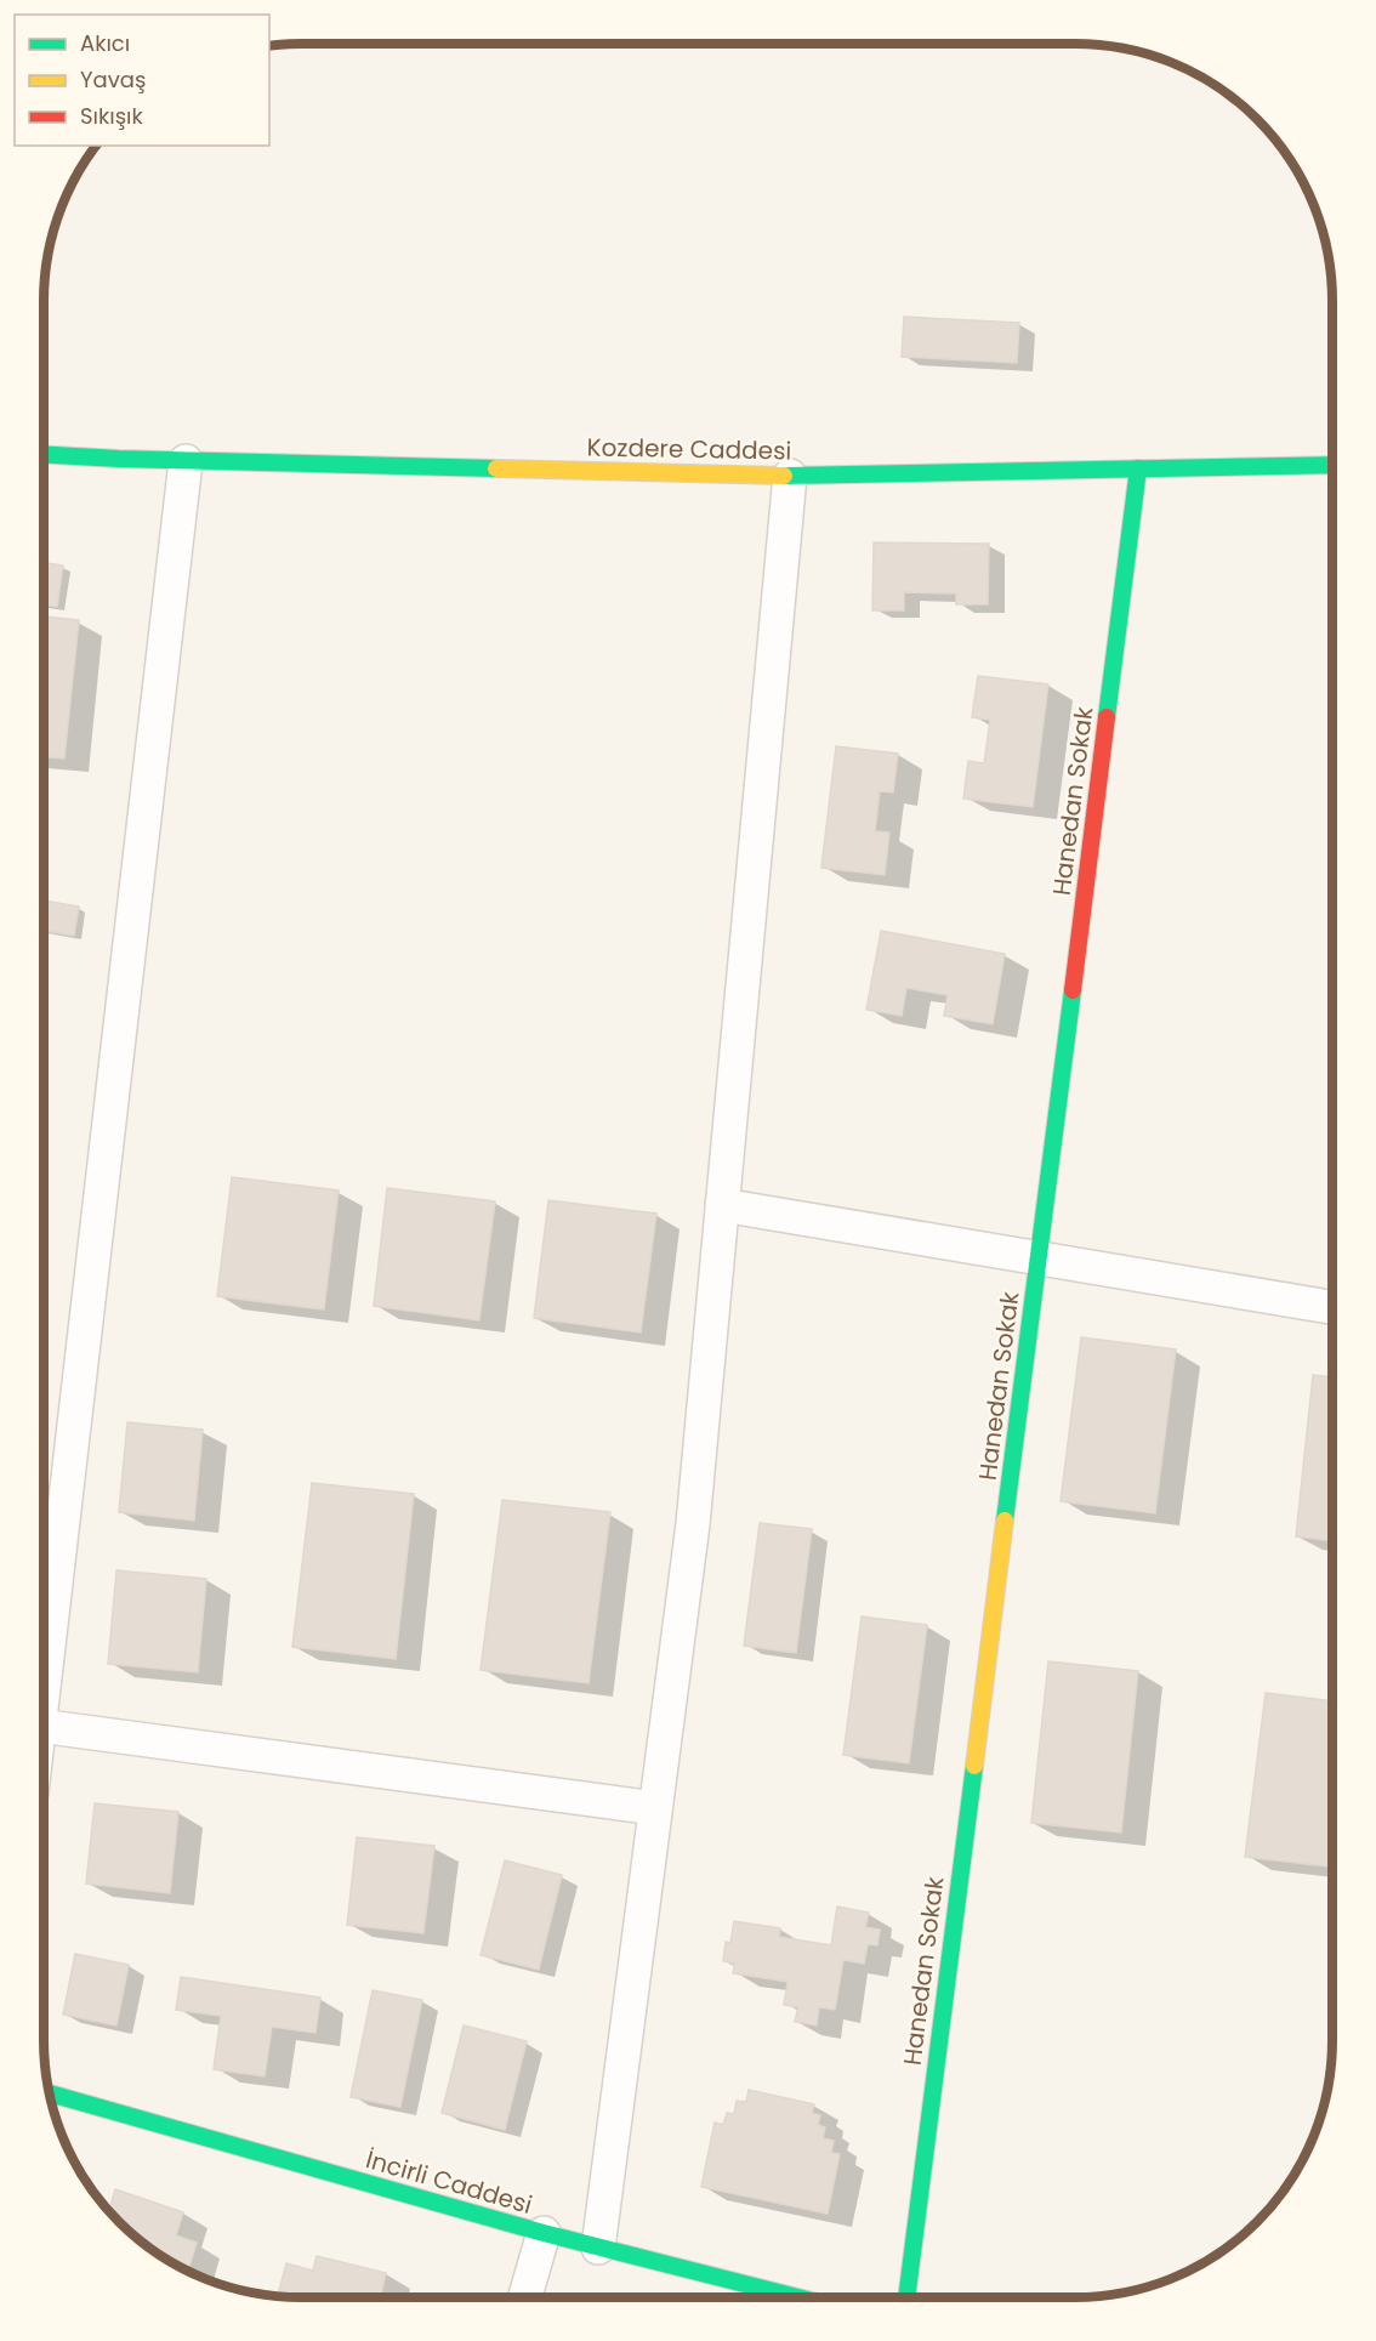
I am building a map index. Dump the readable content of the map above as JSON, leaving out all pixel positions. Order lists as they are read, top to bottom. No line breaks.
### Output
{"streets":{"street":["Kozdere Caddesi","Hanedan Sokak","İncirli Caddesi"]},"crossings":[["Kozdere Caddesi","Hanedan Sokak"]],"legend":["Akıcı","Yavaş","Sıkışık"]}
